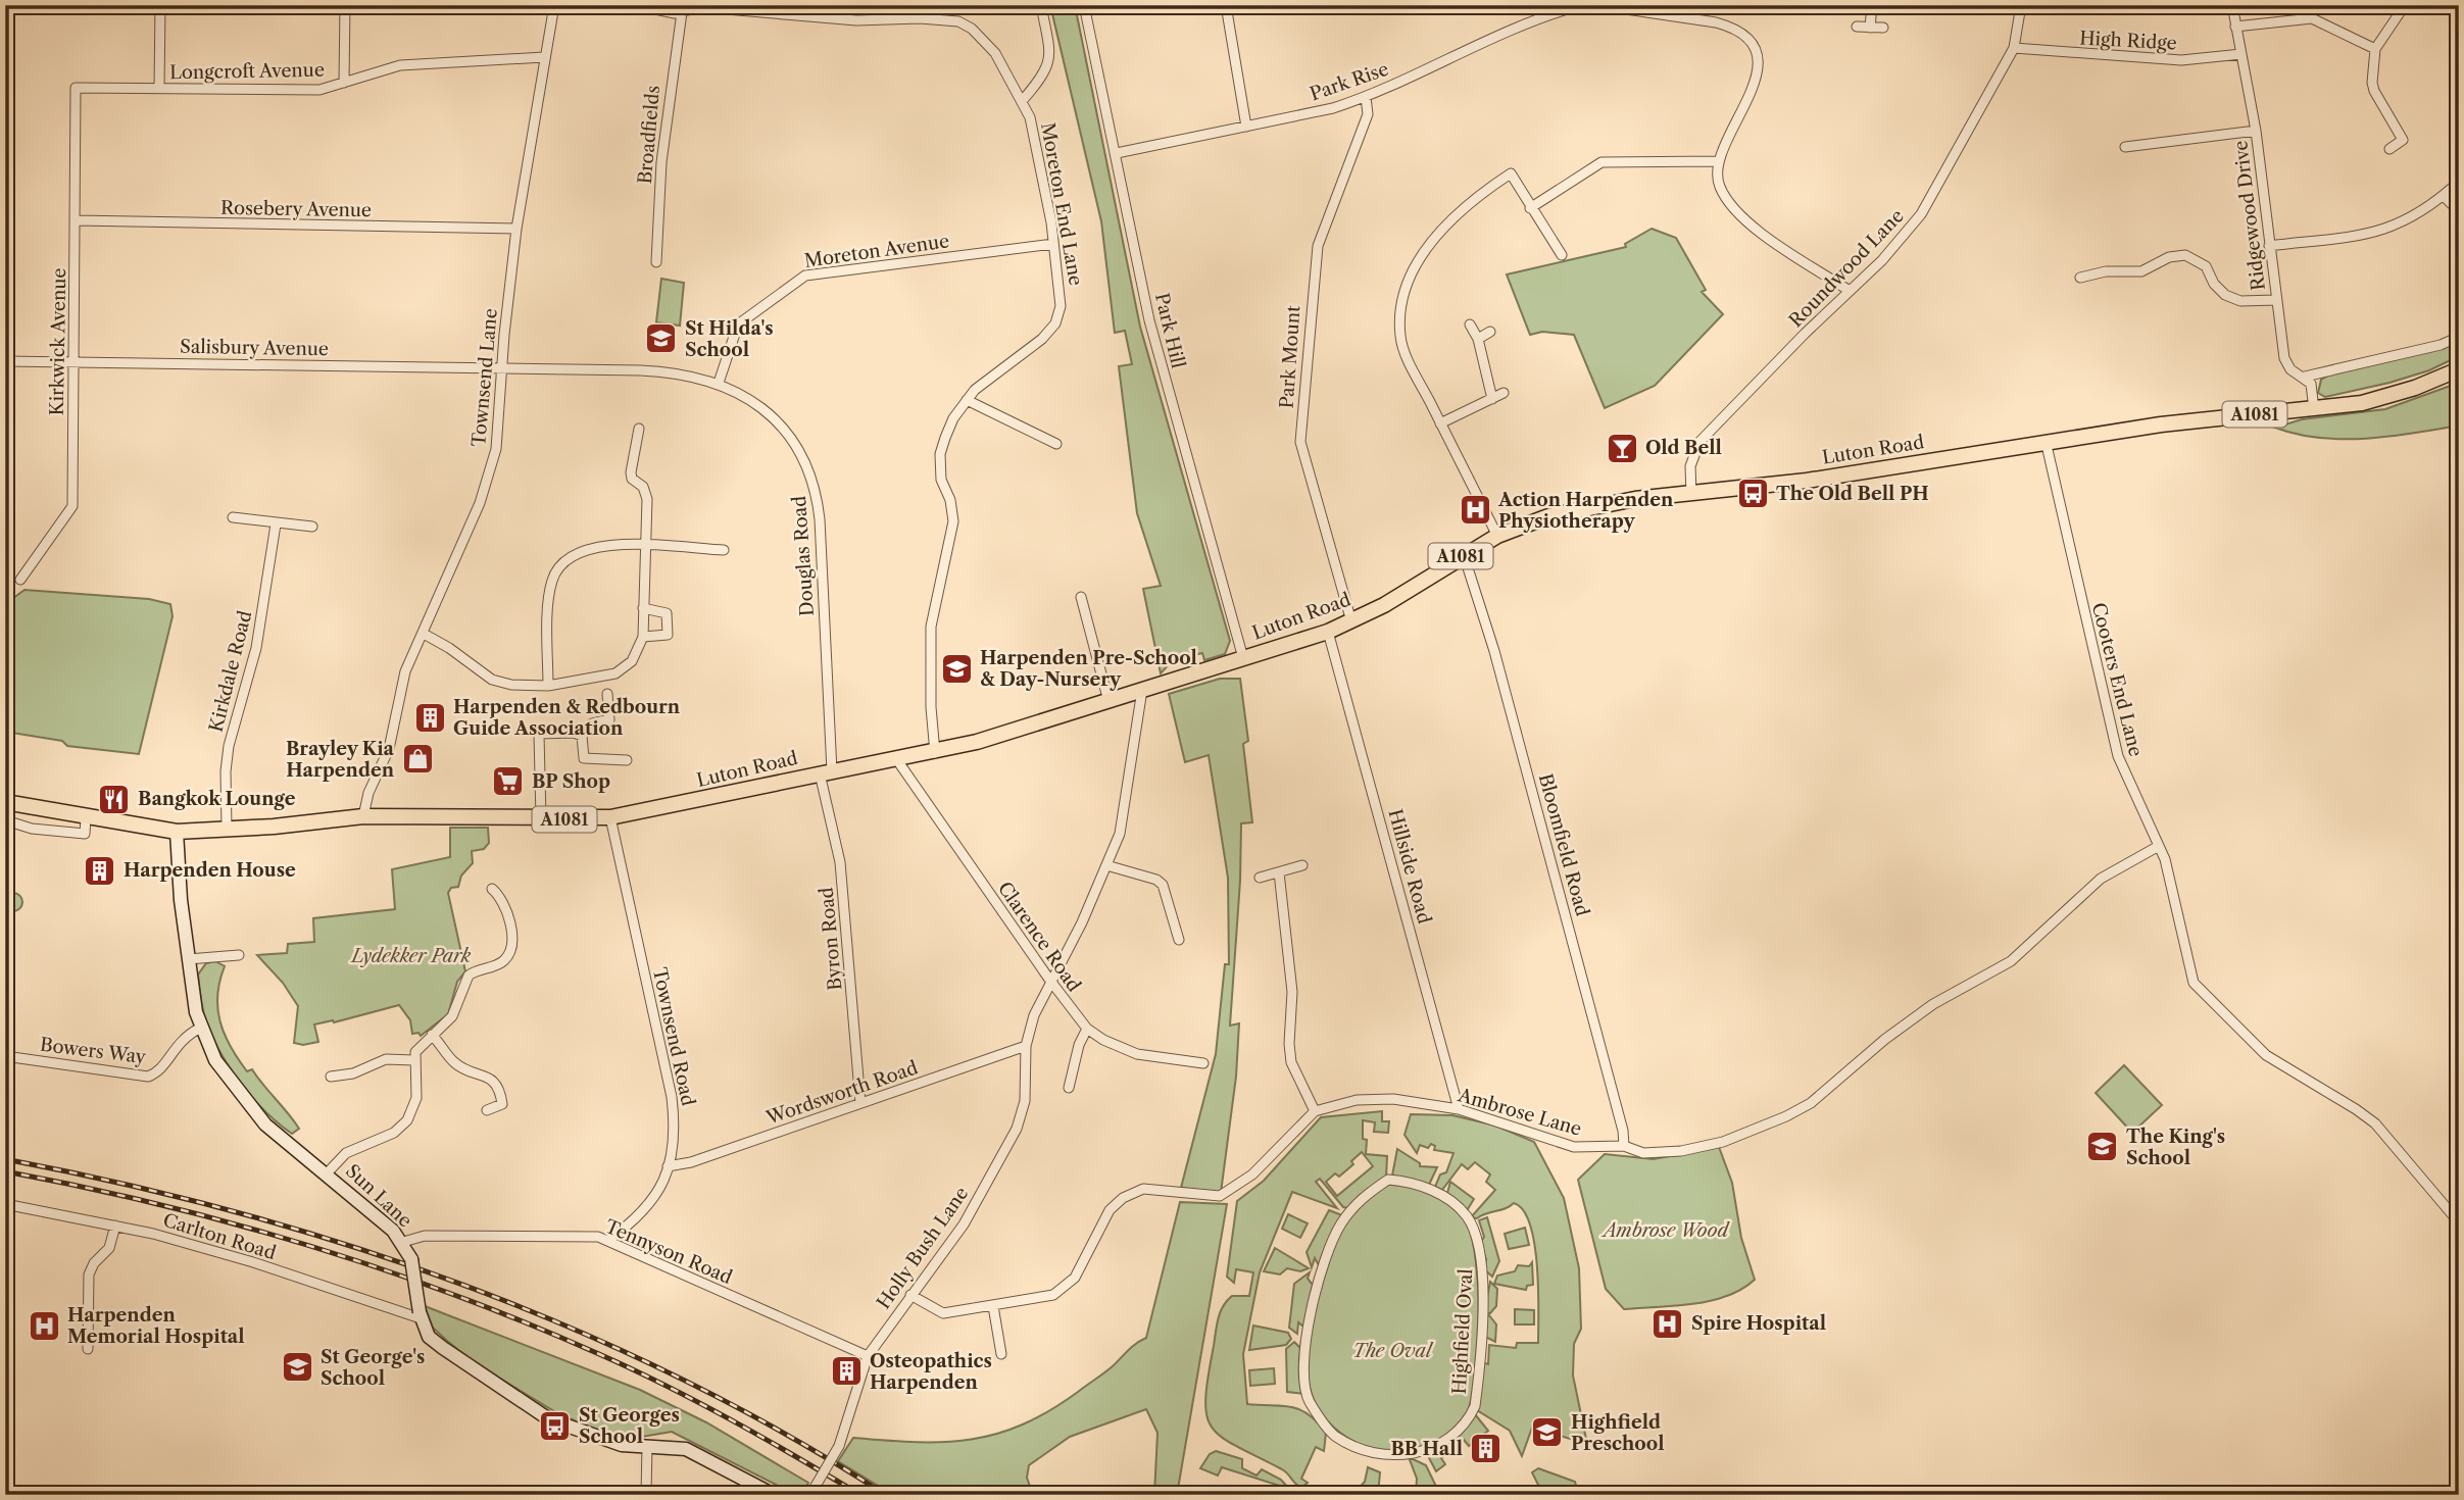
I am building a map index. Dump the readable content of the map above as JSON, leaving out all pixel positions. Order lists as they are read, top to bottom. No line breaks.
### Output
{"streets":{"main road":["A1081","Luton Road"],"street":["High Ridge","Longcroft Avenue","Park Rise","Broadfields","Moreton End Lane","Rosebery Avenue","Ridgewood Drive","Moreton Avenue","Roundwood Lane","Park Hill","Kirkwick Avenue","Salisbury Avenue","Park Mount","Townsend Lane","Douglas Road","Kirkdale Road","Cooters End Lane","Bloomfield Road","Hillside Road","Clarence Road","Byron Road","Townsend Road","Bowers Way","Wordsworth Road","Ambrose Lane","Sun Lane","Carlton Road","Holly Bush Lane","Tennyson Road","Highfield Oval"]},"crossings":[["High Ridge","Ridgewood Drive"],["High Ridge","Roundwood Lane"],["Longcroft Avenue","Kirkwick Avenue"],["Longcroft Avenue","Townsend Lane"],["Park Rise","Park Hill"],["Park Rise","Park Mount"],["Broadfields","Moreton End Lane"],["Moreton End Lane","Moreton Avenue"],["Moreton End Lane","Luton Road"],["Rosebery Avenue","Kirkwick Avenue"],["Rosebery Avenue","Townsend Lane"],["Ridgewood Drive","Luton Road"],["Moreton Avenue","Douglas Road"],["Roundwood Lane","Luton Road"],["Park Hill","Luton Road"],["Kirkwick Avenue","Salisbury Avenue"],["Salisbury Avenue","Townsend Lane"],["Salisbury Avenue","Douglas Road"],["Park Mount","Luton Road"],["Townsend Lane","Luton Road"],["Townsend Lane","Douglas Road"],["A1081","Luton Road"],["A1081","Kirkdale Road"],["A1081","Sun Lane"],["Luton Road","Douglas Road"],["Luton Road","Kirkdale Road"],["Luton Road","Cooters End Lane"],["Luton Road","Bloomfield Road"],["Luton Road","Hillside Road"],["Luton Road","Clarence Road"],["Luton Road","Byron Road"],["Luton Road","Townsend Road"],["Luton Road","Holly Bush Lane"],["Douglas Road","Byron Road"],["Cooters End Lane","Ambrose Lane"],["Bloomfield Road","Ambrose Lane"],["Hillside Road","Ambrose Lane"],["Clarence Road","Holly Bush Lane"],["Byron Road","Wordsworth Road"],["Townsend Road","Wordsworth Road"],["Townsend Road","Tennyson Road"],["Bowers Way","Sun Lane"],["Wordsworth Road","Holly Bush Lane"],["Sun Lane","Carlton Road"],["Sun Lane","Tennyson Road"],["Holly Bush Lane","Tennyson Road"]],"parks":["Lydekker Park","Ambrose Wood","The Oval"],"places":{"school or university":["St Hilda's School","Harpenden Pre-School & Day-Nursery","The King's School","St George's School","Highfield Preschool"],"bar":["Old Bell"],"bus stop":["The Old Bell PH","St Georges School"],"hospital":["Action Harpenden Physiotherapy","Spire Hospital","Harpenden Memorial Hospital"],"building":["Harpenden & Redbourn Guide Association","Harpenden House","Osteopathics Harpenden","BB Hall"],"shop":["Brayley Kia Harpenden"],"supermarket":["BP Shop"],"restaurant":["Bangkok Lounge"]}}
